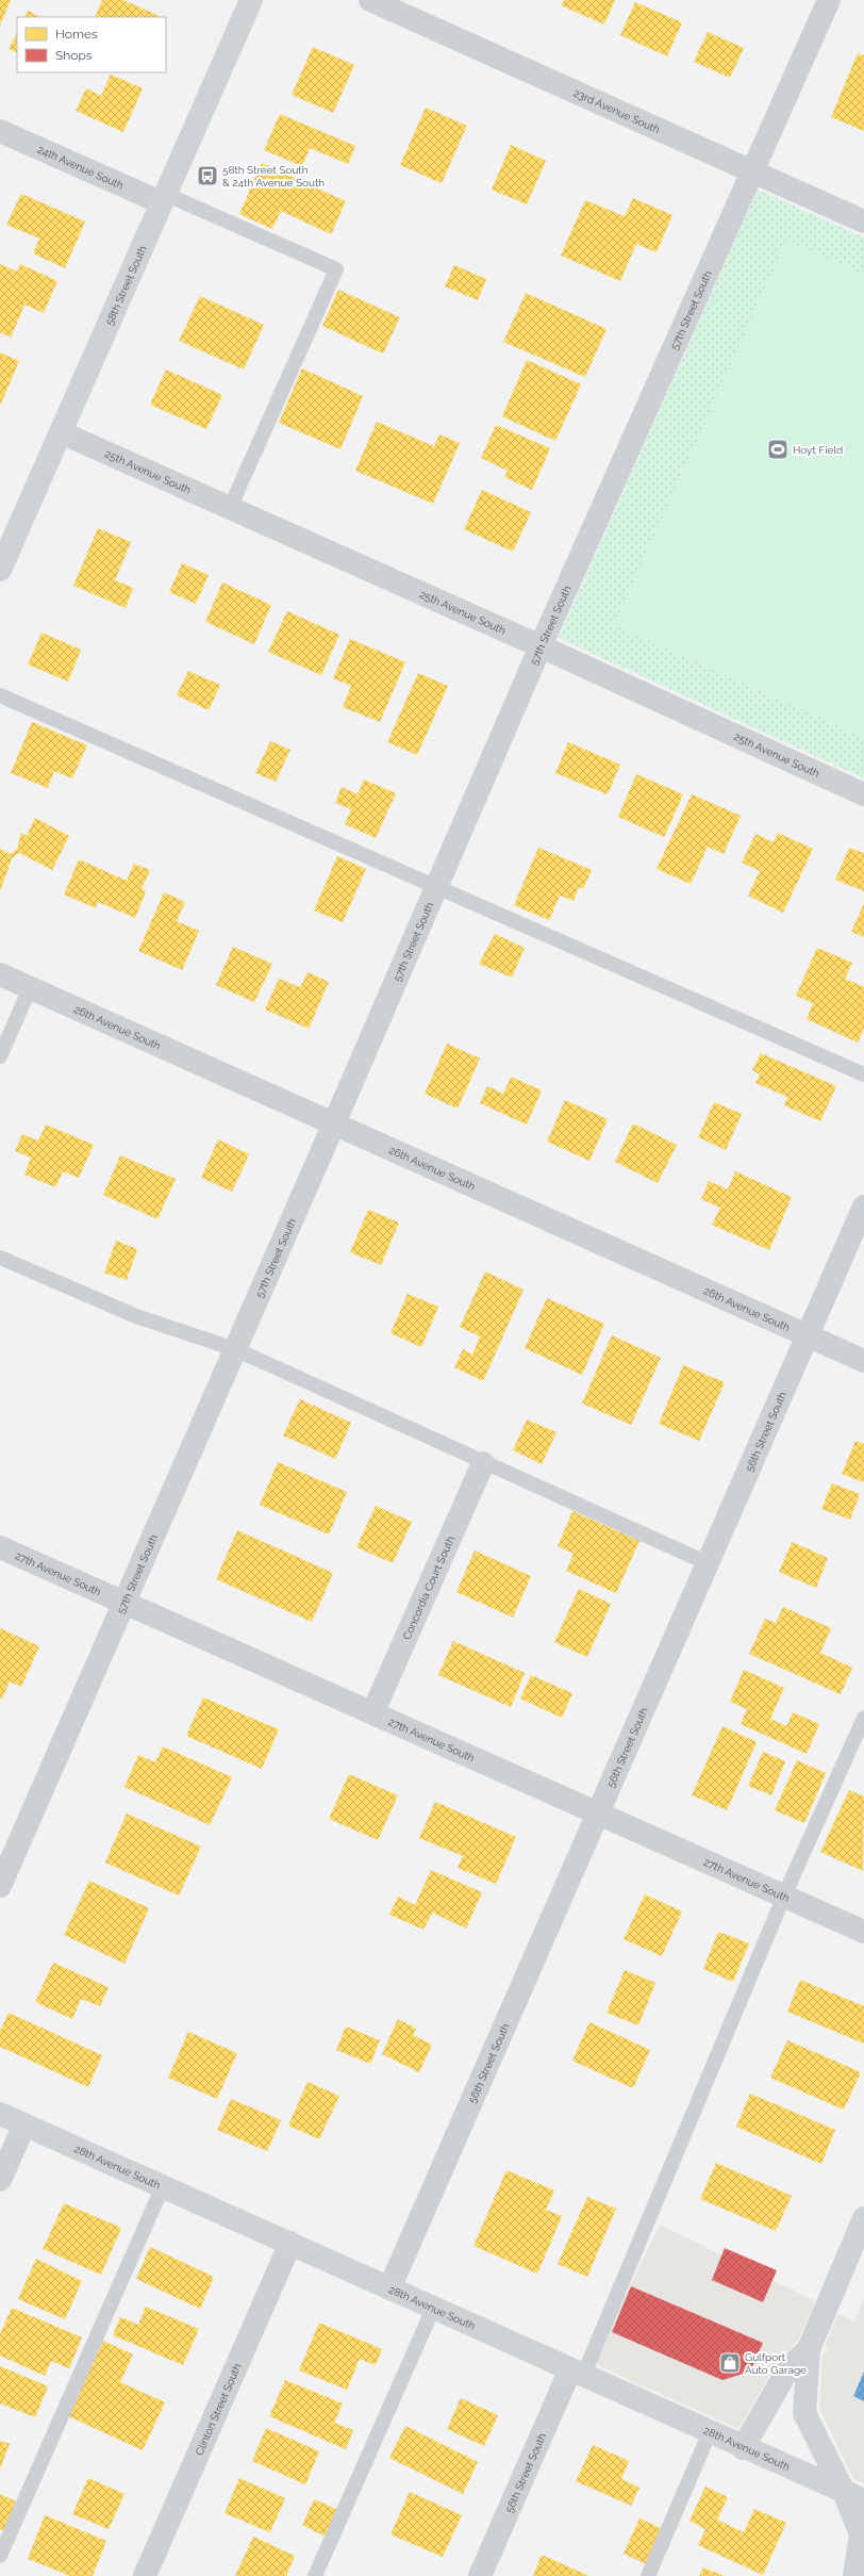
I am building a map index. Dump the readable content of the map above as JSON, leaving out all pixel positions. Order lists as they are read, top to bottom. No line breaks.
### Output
{"streets":{"street":["23rd Avenue South","24th Avenue South","58th Street South","57th Street South","25th Avenue South","26th Avenue South","56th Street South","27th Avenue South","Concordia Court South","28th Avenue South","Clinton Street South"]},"crossings":[["23rd Avenue South","57th Street South"],["24th Avenue South","58th Street South"],["58th Street South","25th Avenue South"],["57th Street South","25th Avenue South"],["57th Street South","26th Avenue South"],["57th Street South","27th Avenue South"],["26th Avenue South","56th Street South"],["56th Street South","27th Avenue South"],["56th Street South","28th Avenue South"],["27th Avenue South","Concordia Court South"],["28th Avenue South","Clinton Street South"]],"places":{"bus stop":["58th Street South & 24th Avenue South"],"sports":["Hoyt Field"],"shop":["Gulfport Auto Garage"]},"legend":["Homes","Shops"]}
